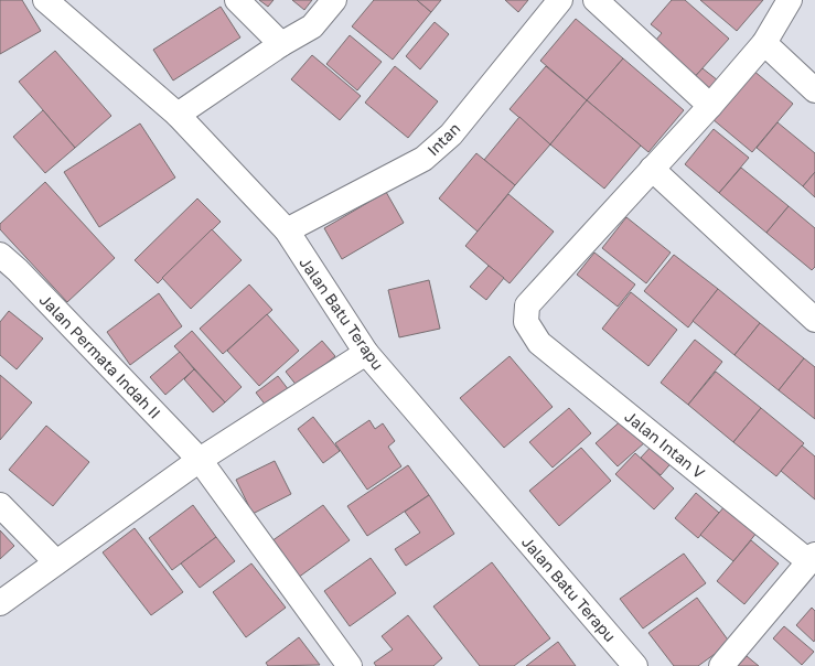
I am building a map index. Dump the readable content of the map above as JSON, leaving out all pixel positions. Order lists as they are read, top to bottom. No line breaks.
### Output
{"streets":{"street":["Intan","Jalan Batu Terapu","Jalan Permata Indah II","Jalan Intan V"]},"crossings":[["Intan","Jalan Batu Terapu"]]}
